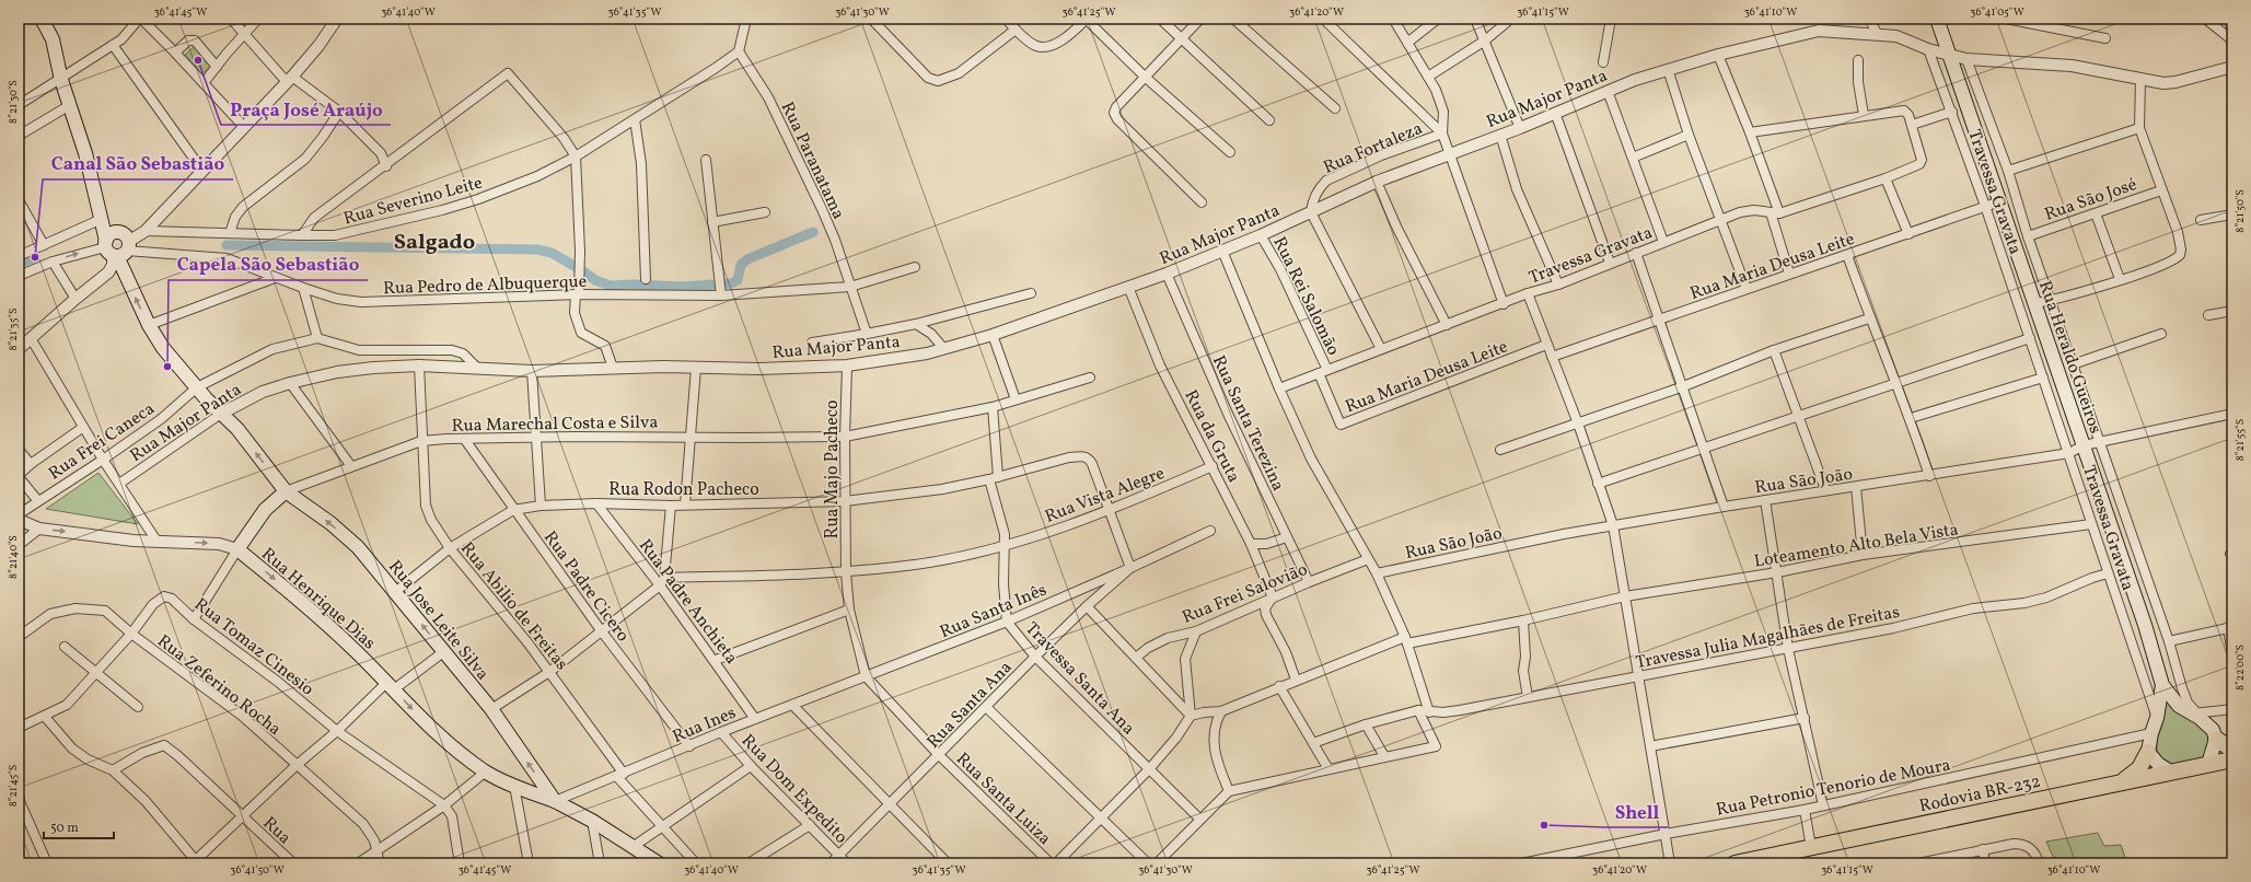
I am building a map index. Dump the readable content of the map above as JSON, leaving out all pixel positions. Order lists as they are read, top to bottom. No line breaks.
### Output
{"streets":{"highway":["Rodovia BR-232"],"main road":["Rua Heraldo Gueiros","Rua Henrique Dias","Rua Jose Leite Silva"],"street":["Rua Major Panta","Rua Fortaleza","Rua Paranatama","Travessa Gravata","Rua São José","Rua Severino Leite","Rua Maria Deusa Leite","Rua Pedro de Albuquerque","Rua Rei Salomão","Rua Marechal Costa e Silva","Rua Santa Terezina","Rua da Gruta","Rua Frei Caneca","Rua Majo Pacheco","Rua São João","Rua Rodon Pacheco","Rua Vista Alegre","Loteamento Alto Bela Vista","Rua Padre Cicero","Rua Frei Salovião","Rua Padre Anchieta","Rua Abilio de Freitas","Rua Santa Inês","Travessa Julia Magalhães de Freitas","Rua Tomaz Cinesio","Travessa Santa Ana","Rua Zeferino Rocha","Rua Santa Ana","Rua Ines","Rua Petronio Tenorio de Moura","Rua Dom Expedito","Rua Santa Luiza","Rua"]},"crossings":[["Rua Major Panta","Rua Fortaleza"],["Rua Major Panta","Travessa Gravata"],["Rua Major Panta","Rua Rei Salomão"],["Rua Major Panta","Rua Heraldo Gueiros"],["Rua Major Panta","Rua Santa Terezina"],["Rua Major Panta","Rua da Gruta"],["Rua Major Panta","Rua Frei Caneca"],["Rua Major Panta","Rua Majo Pacheco"],["Rua Major Panta","Rua Abilio de Freitas"],["Rua Major Panta","Rua Jose Leite Silva"],["Rua Paranatama","Rua Severino Leite"],["Rua Paranatama","Rua Pedro de Albuquerque"],["Travessa Gravata","Rua Maria Deusa Leite"],["Travessa Gravata","Rua Rei Salomão"],["Travessa Gravata","Rua Heraldo Gueiros"],["Travessa Gravata","Rua São João"],["Travessa Gravata","Loteamento Alto Bela Vista"],["Travessa Gravata","Travessa Julia Magalhães de Freitas"],["Rua Maria Deusa Leite","Rua Rei Salomão"],["Rua Maria Deusa Leite","Rua Heraldo Gueiros"],["Rua Pedro de Albuquerque","Rua Jose Leite Silva"],["Rua Heraldo Gueiros","Rua São João"],["Rua Heraldo Gueiros","Rua Petronio Tenorio de Moura"],["Rua Marechal Costa e Silva","Rua Majo Pacheco"],["Rua Marechal Costa e Silva","Rua Padre Cicero"],["Rua Marechal Costa e Silva","Rua Abilio de Freitas"],["Rua Marechal Costa e Silva","Rua Jose Leite Silva"],["Rua Marechal Costa e Silva","Travessa Santa Ana"],["Rua Santa Terezina","Rua Frei Salovião"],["Rua da Gruta","Rua Vista Alegre"],["Rua da Gruta","Rua Frei Salovião"],["Rua Frei Caneca","Rua Jose Leite Silva"],["Rua Majo Pacheco","Rua Rodon Pacheco"],["Rua Majo Pacheco","Rua Vista Alegre"],["Rua Rodon Pacheco","Rua Padre Cicero"],["Rua Rodon Pacheco","Rua Padre Anchieta"],["Rua Rodon Pacheco","Rua Abilio de Freitas"],["Rua Rodon Pacheco","Rua Jose Leite Silva"],["Rua Rodon Pacheco","Travessa Santa Ana"],["Rua Vista Alegre","Rua Padre Anchieta"],["Rua Vista Alegre","Travessa Santa Ana"],["Rua Padre Cicero","Rua Ines"],["Rua Henrique Dias","Rua Jose Leite Silva"],["Rua Henrique Dias","Rua Ines"],["Rua Padre Anchieta","Rua Ines"],["Rua Abilio de Freitas","Rua Ines"],["Rua Santa Inês","Travessa Santa Ana"],["Rua Santa Inês","Rua Santa Ana"],["Rua Santa Inês","Rua Ines"],["Rua Santa Inês","Rua Santa Luiza"],["Rua Jose Leite Silva","Rua Ines"],["Rua Tomaz Cinesio","Rua Zeferino Rocha"],["Travessa Santa Ana","Rua Santa Ana"],["Rua Santa Ana","Rua Dom Expedito"],["Rua Santa Ana","Rua Santa Luiza"],["Rua Ines","Rua Dom Expedito"],["Rua Ines","Rua Santa Luiza"]],"one_way":["Rua Henrique Dias","Rua Jose Leite Silva"],"districts":["Salgado"],"places":["Praça José Araújo","Canal São Sebastião","Capela São Sebastião","Shell"],"scale_bar":"50 m","coordinates":["36°41'45\"W","36°41'40\"W","36°41'35\"W","36°41'30\"W","36°41'25\"W","36°41'20\"W","36°41'15\"W","36°41'10\"W","36°41'05\"W","8°21'30\"S","8°21'50\"S","8°21'35\"S","8°21'55\"S","8°21'40\"S","8°22'00\"S","8°21'45\"S","36°41'50\"W"]}
